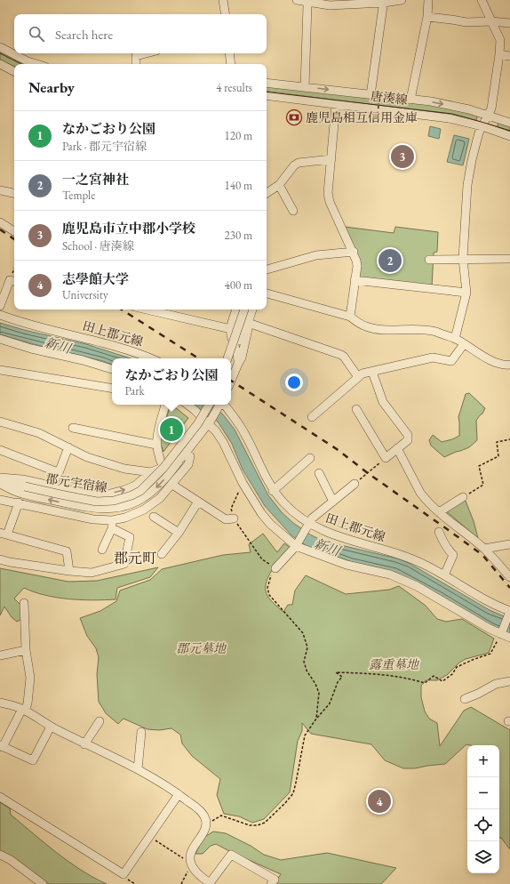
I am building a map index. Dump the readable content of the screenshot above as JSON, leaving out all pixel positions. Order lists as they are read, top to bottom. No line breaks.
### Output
{"streets":{"street":["唐湊線","田上郡元線","郡元宇宿線"]},"districts":["郡元町"],"water":["新川"],"parks":["郡元墓地","露重墓地"],"places":{"bank":["鹿児島相互信用金庫"]},"page":{"search":"Search here","heading":["Nearby","4 results"],"list":[{"mark":"1","name":"なかごおり公園","note":"Park · 郡元宇宿線","value":"120 m"},{"mark":"2","name":"一之宮神社","note":"Temple","value":"140 m"},{"mark":"3","name":"鹿児島市立中郡小学校","note":"School · 唐湊線","value":"230 m"},{"mark":"4","name":"志學館大学","note":"University","value":"400 m"}],"pins":["3","2","1","4"],"popup":["なかごおり公園","Park"],"map_buttons":["+","−"]}}
